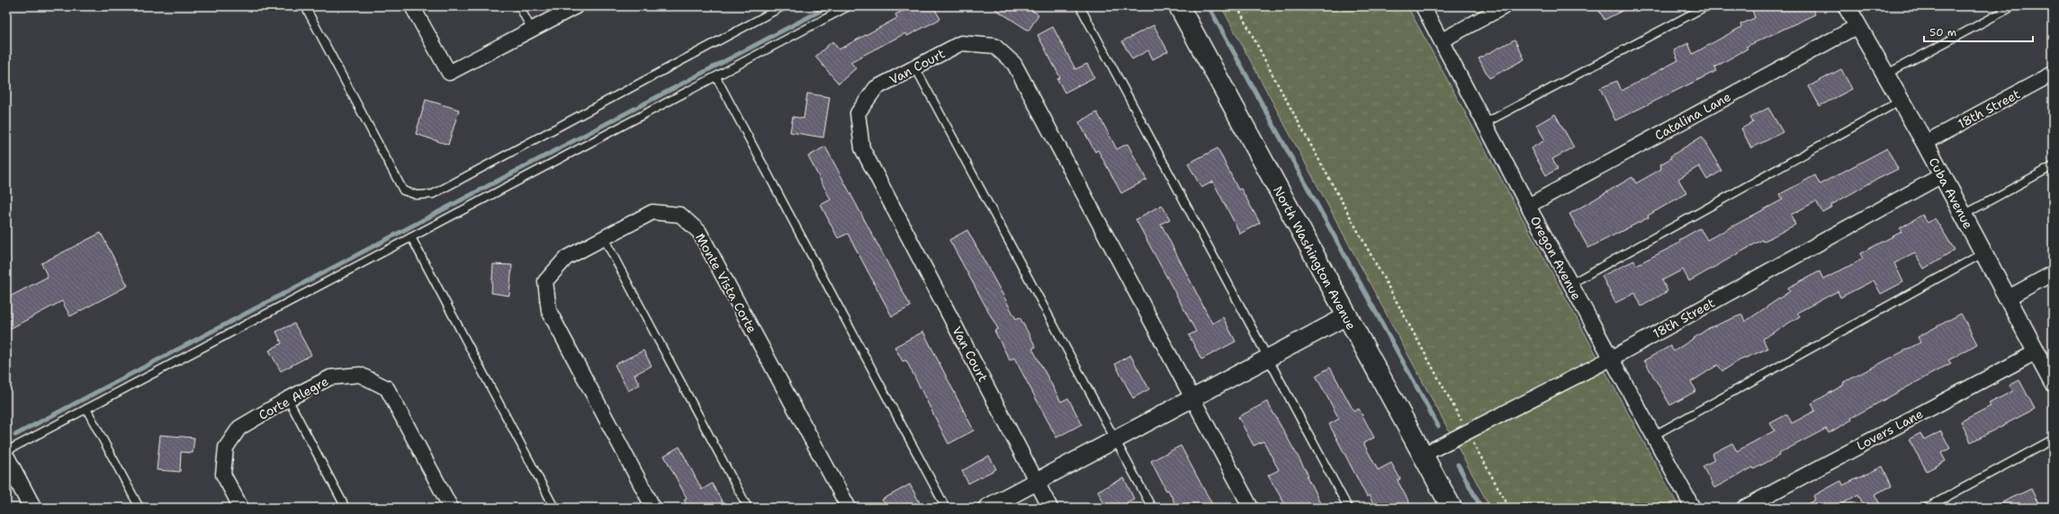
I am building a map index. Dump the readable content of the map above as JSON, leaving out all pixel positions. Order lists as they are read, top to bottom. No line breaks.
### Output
{"streets":{"main road":["North Washington Avenue"],"street":["Van Court","18th Street","Catalina Lane","Cuba Avenue","Oregon Avenue","Monte Vista Corte","Corte Alegre","Lovers Lane"]},"crossings":[["18th Street","Cuba Avenue"],["18th Street","North Washington Avenue"],["18th Street","Oregon Avenue"],["Catalina Lane","Cuba Avenue"],["Catalina Lane","Oregon Avenue"],["Cuba Avenue","Lovers Lane"]],"scale_bar":"50 m"}
